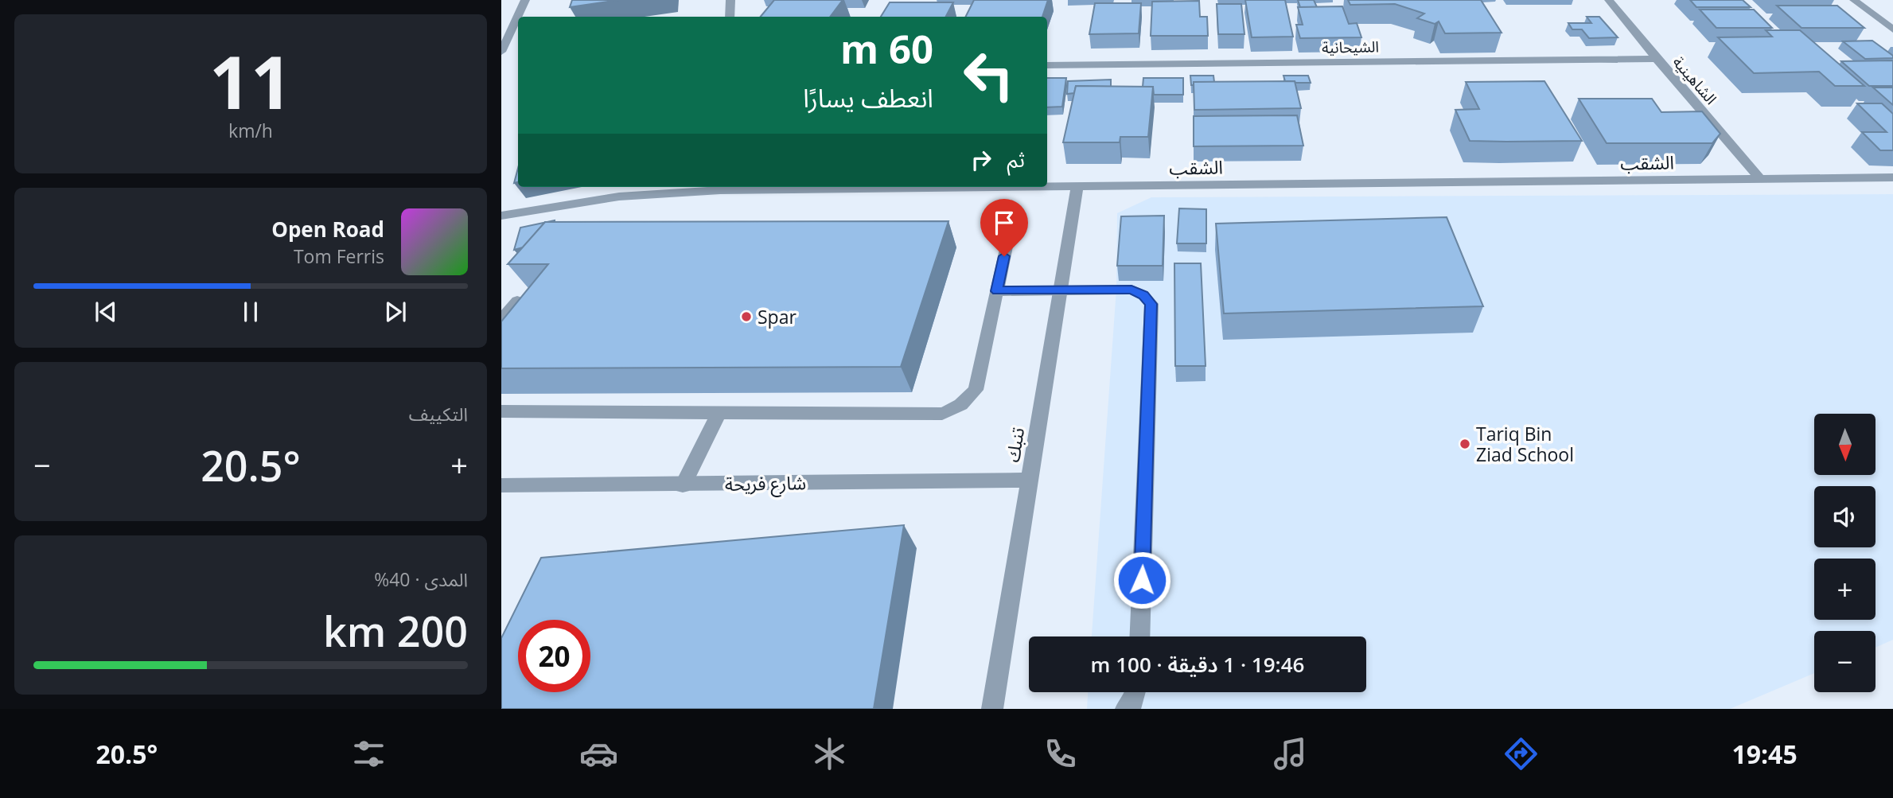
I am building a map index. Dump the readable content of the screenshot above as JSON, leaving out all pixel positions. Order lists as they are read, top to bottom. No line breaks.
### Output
{"streets":{"street":["الشيحانية","الشاهينية","الشقب","تنبك","شارع فريحة"]},"crossings":[["الشيحانية","الشاهينية"],["الشاهينية","الشقب"],["الشقب","تنبك"],["تنبك","شارع فريحة"]],"places":["Spar","Tariq Bin Ziad School"],"north":"bottom","page":{"tile":[["11","km/h"],"التكييف",["المدى · 40%","200 km"]],"turn":["60 m","انعطف يسارًا"],"then":"ثم","song":["Open Road","Tom Ferris"],"map_buttons":["+","−"],"heat":["−","20.5°","+"],"limit":"20","trip":"19:46 · 1 دقيقة · 100 m","tabs":["19:45","20.5°"]}}
